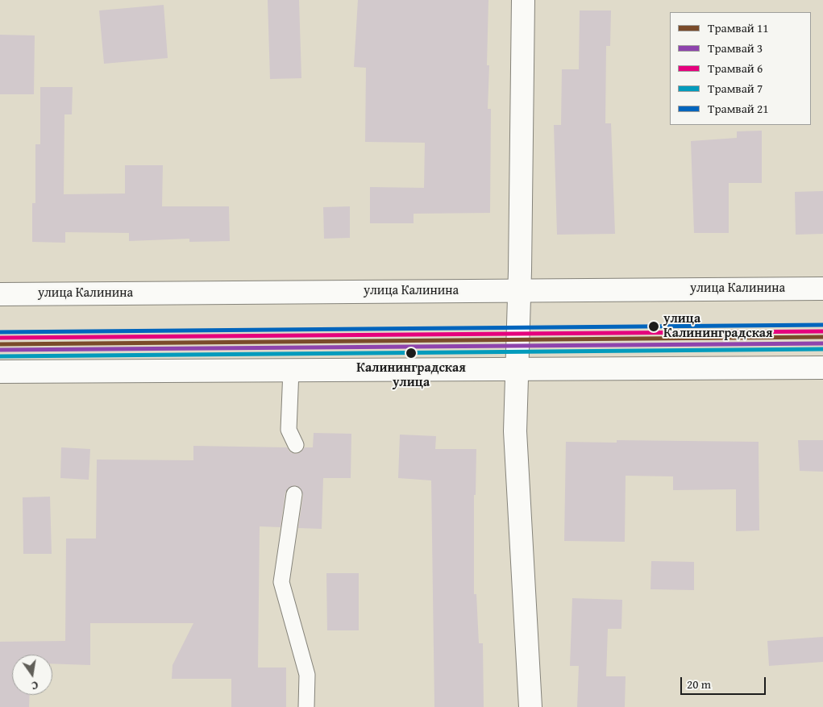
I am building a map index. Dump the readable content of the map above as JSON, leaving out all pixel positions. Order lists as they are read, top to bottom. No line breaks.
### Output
{"streets":{"street":["улица Калинина"]},"places":["улица Калининградская","Калининградская улица"],"lines":["tram line 21","tram line 6","tram line 11","tram line 3","tram line 7"],"legend":["Трамвай 11","Трамвай 3","Трамвай 6","Трамвай 7","Трамвай 21"],"scale_bar":"20 m","north":"bottom"}
